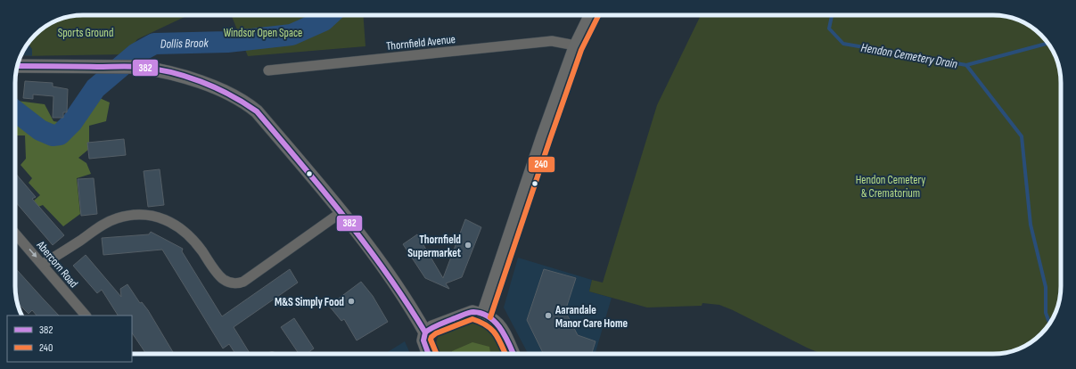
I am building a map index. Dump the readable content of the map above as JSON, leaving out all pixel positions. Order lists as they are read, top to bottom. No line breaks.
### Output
{"streets":{"street":["Thornfield Avenue","Abercorn Road"]},"one_way":["Abercorn Road"],"water":["Dollis Brook","Hendon Cemetery Drain"],"parks":["Sports Ground","Windsor Open Space","Hendon Cemetery & Crematorium"],"places":["Thornfield Supermarket","M&S Simply Food","Aarandale Manor Care Home"],"lines":["transit line 240","transit line 382"],"legend":["382","240"]}
